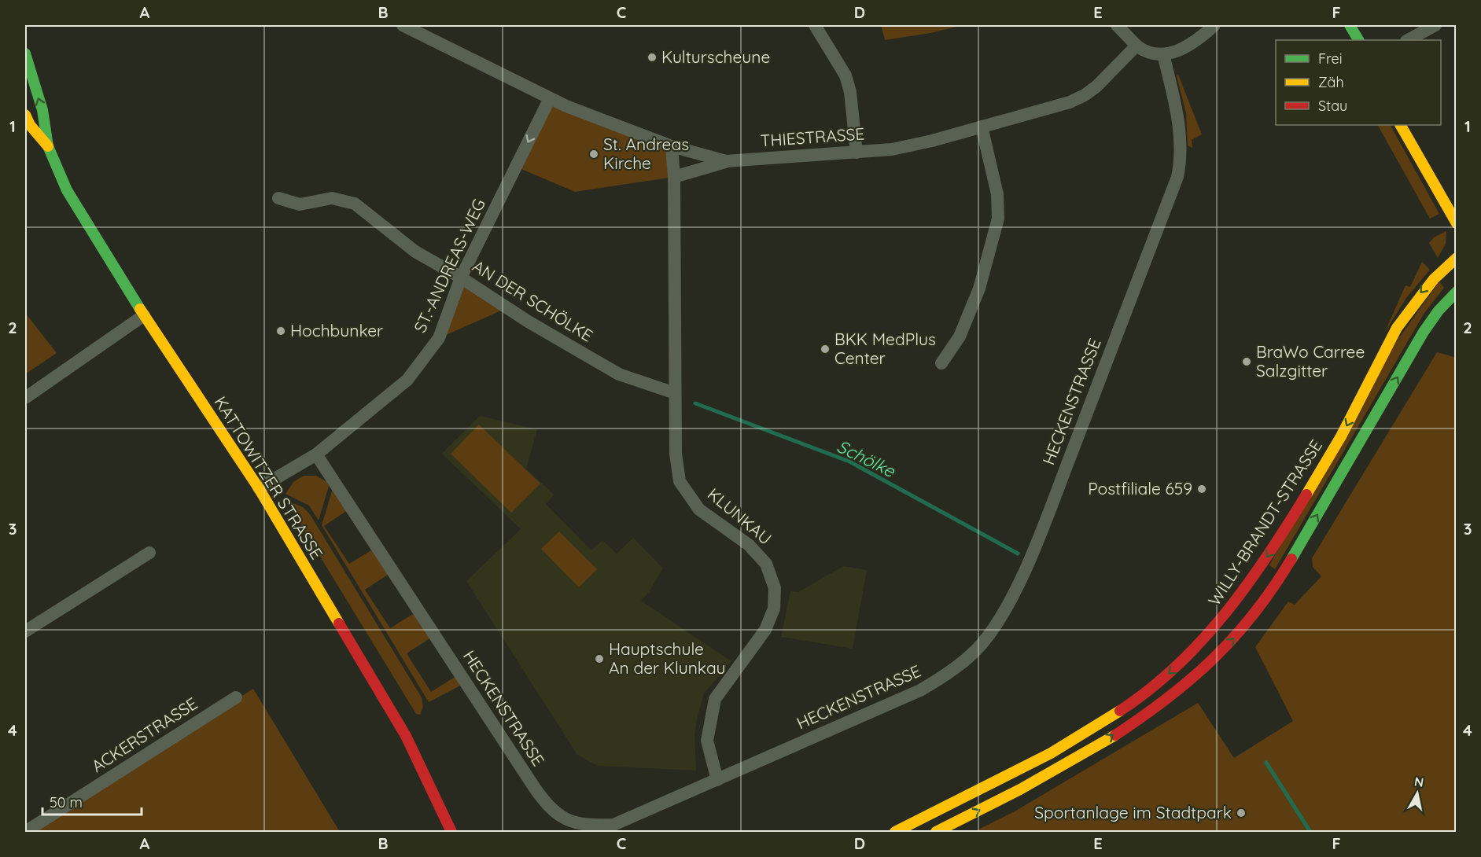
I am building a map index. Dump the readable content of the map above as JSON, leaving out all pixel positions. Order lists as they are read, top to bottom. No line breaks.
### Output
{"streets":{"street":["THIESTRASSE","ST.-ANDREAS-WEG","AN DER SCHÖLKE","HECKENSTRASSE","KATTOWITZER STRASSE","KLUNKAU","WILLY-BRANDT-STRASSE","ACKERSTRASSE"]},"crossings":[["THIESTRASSE","ST.-ANDREAS-WEG"],["THIESTRASSE","KLUNKAU"],["ST.-ANDREAS-WEG","AN DER SCHÖLKE"],["ST.-ANDREAS-WEG","HECKENSTRASSE"],["ST.-ANDREAS-WEG","KATTOWITZER STRASSE"],["AN DER SCHÖLKE","KLUNKAU"],["HECKENSTRASSE","KLUNKAU"]],"one_way":["ST.-ANDREAS-WEG"],"water":["Schölke"],"places":["Kulturscheune","St. Andreas Kirche","Hochbunker","BKK MedPlus Center","BraWo Carree Salzgitter","Postfiliale 659","Hauptschule An der Klunkau","Sportanlage im Stadtpark"],"legend":["Frei","Zäh","Stau"],"scale_bar":"50 m","north":"top","grid":{"columns":["A","B","C","D","E","F"],"rows":["1","2","3","4"]}}
